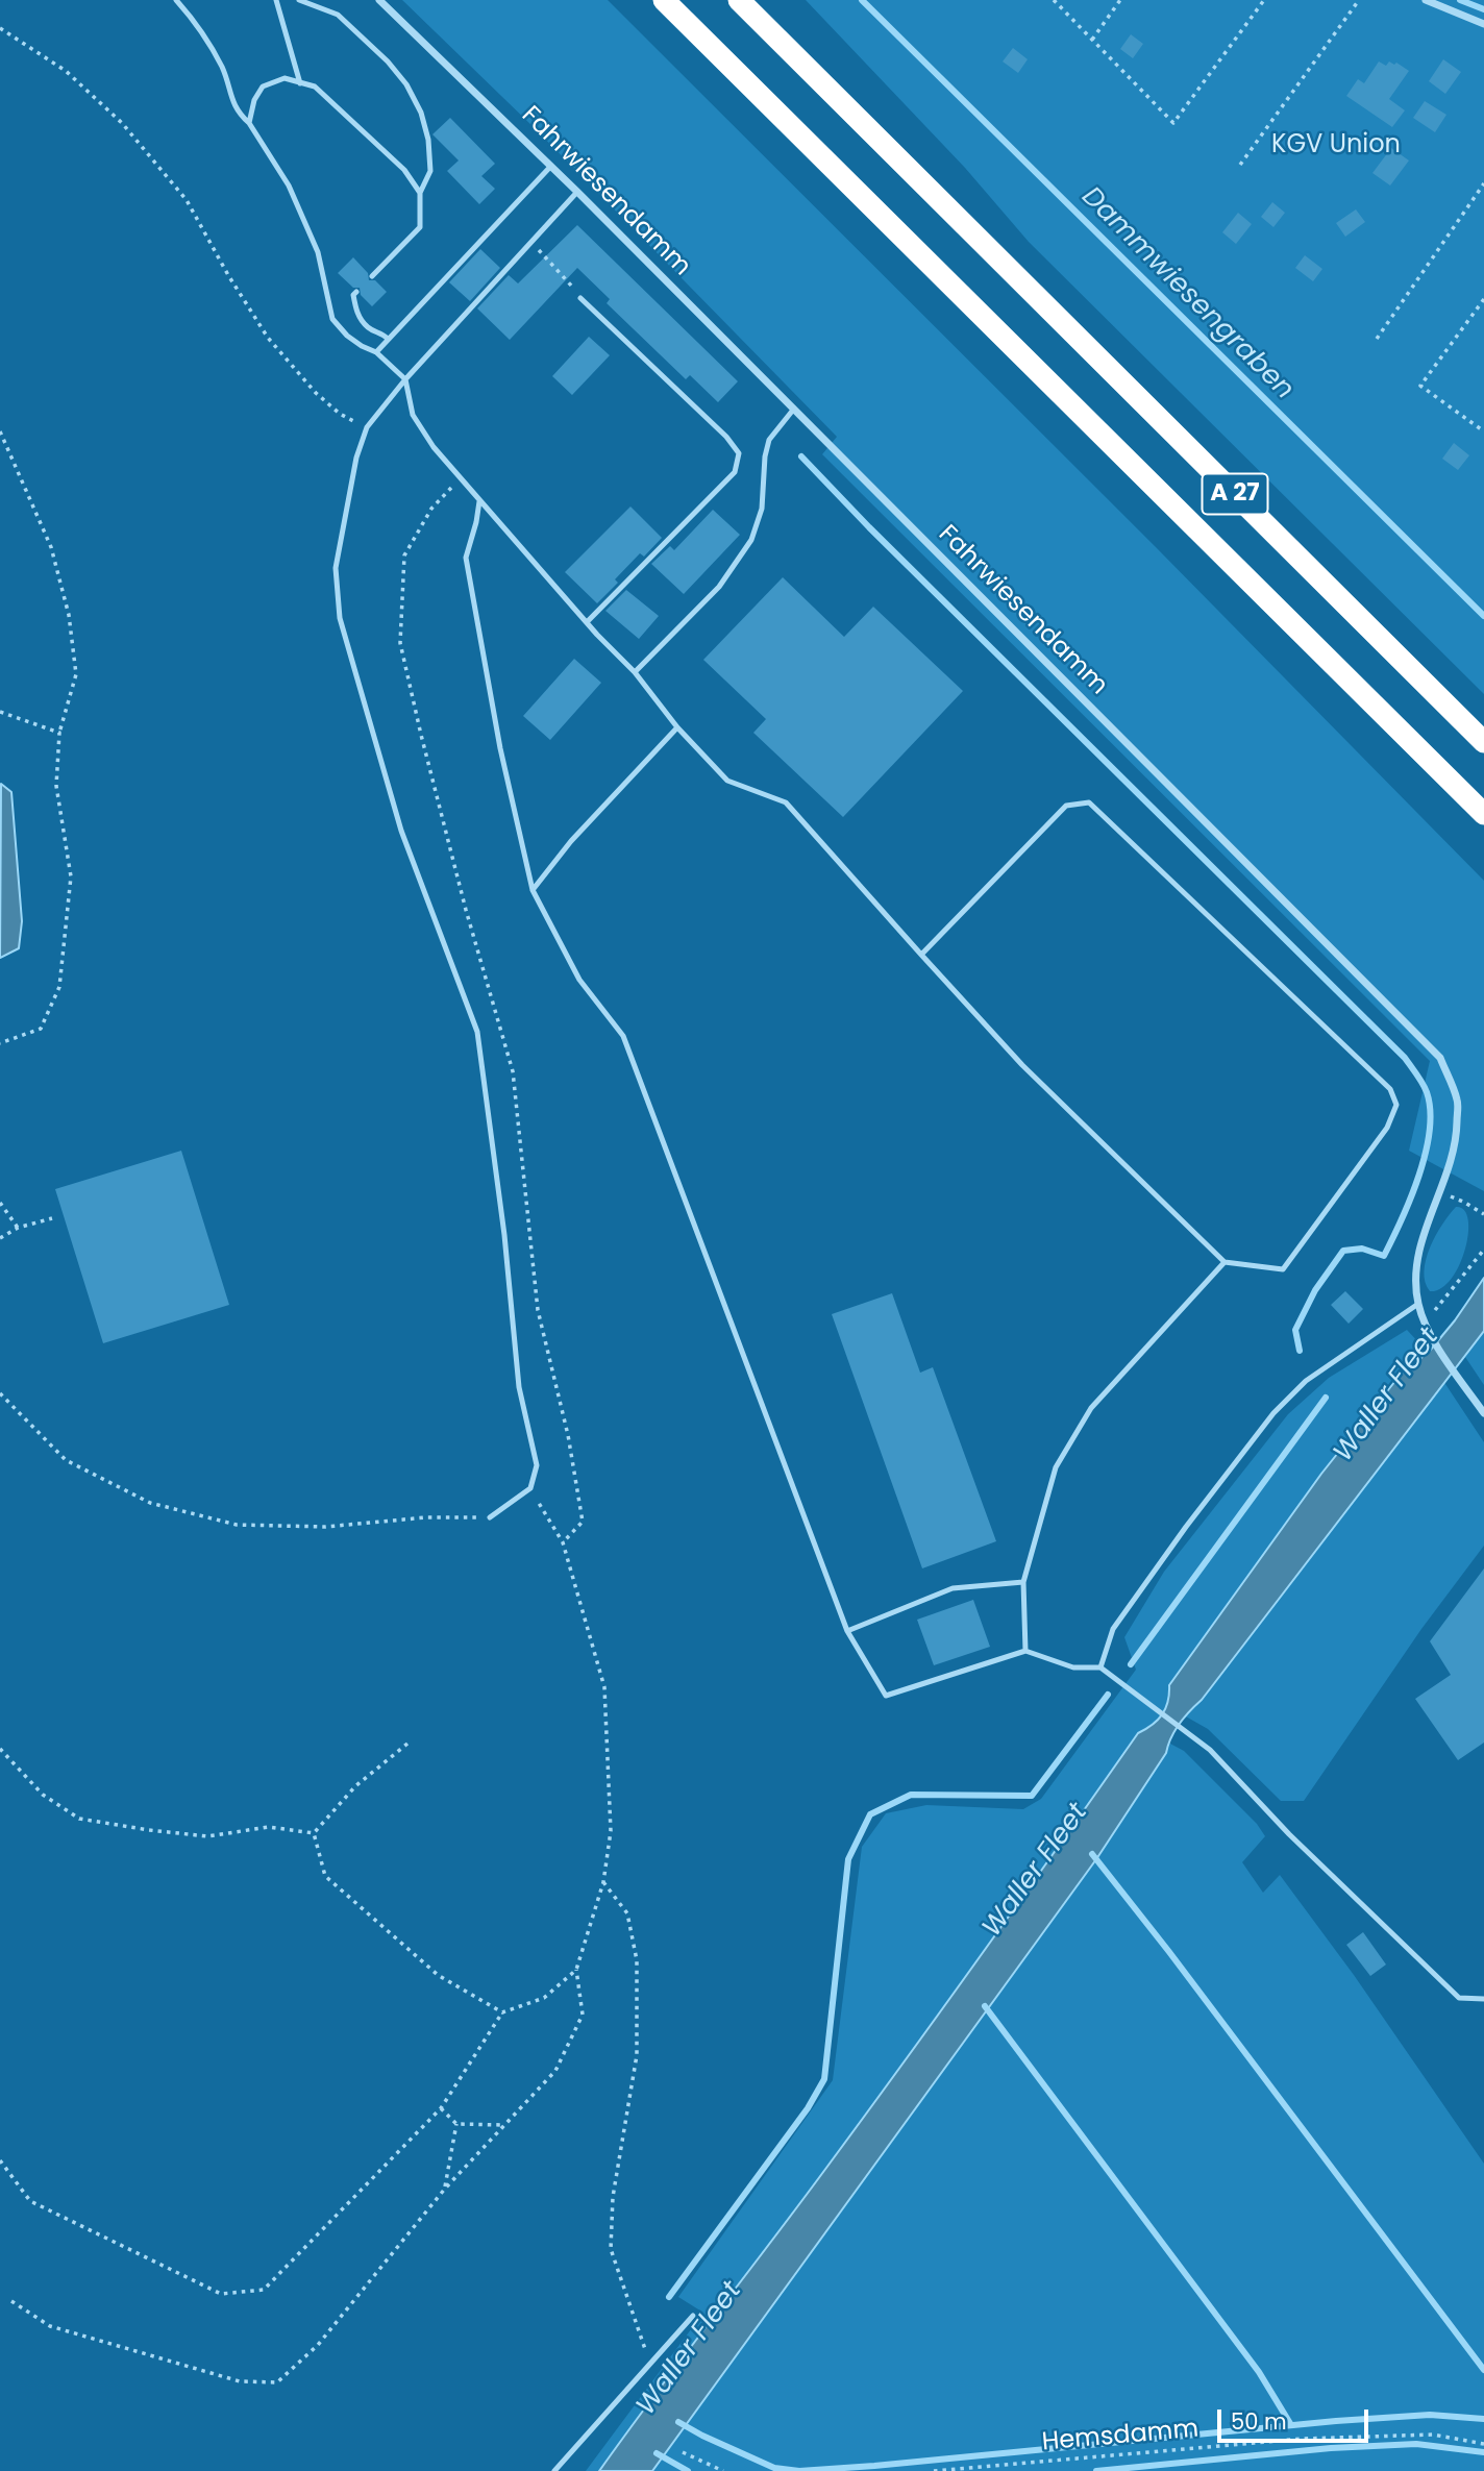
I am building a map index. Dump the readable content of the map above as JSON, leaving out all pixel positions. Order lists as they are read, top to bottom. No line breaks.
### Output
{"streets":{"highway":["A 27"],"street":["Fahrwiesendamm"],"path":["Hemsdamm"]},"water":["Dammwiesengraben","Waller Fleet"],"parks":["KGV Union"],"scale_bar":"50 m"}
